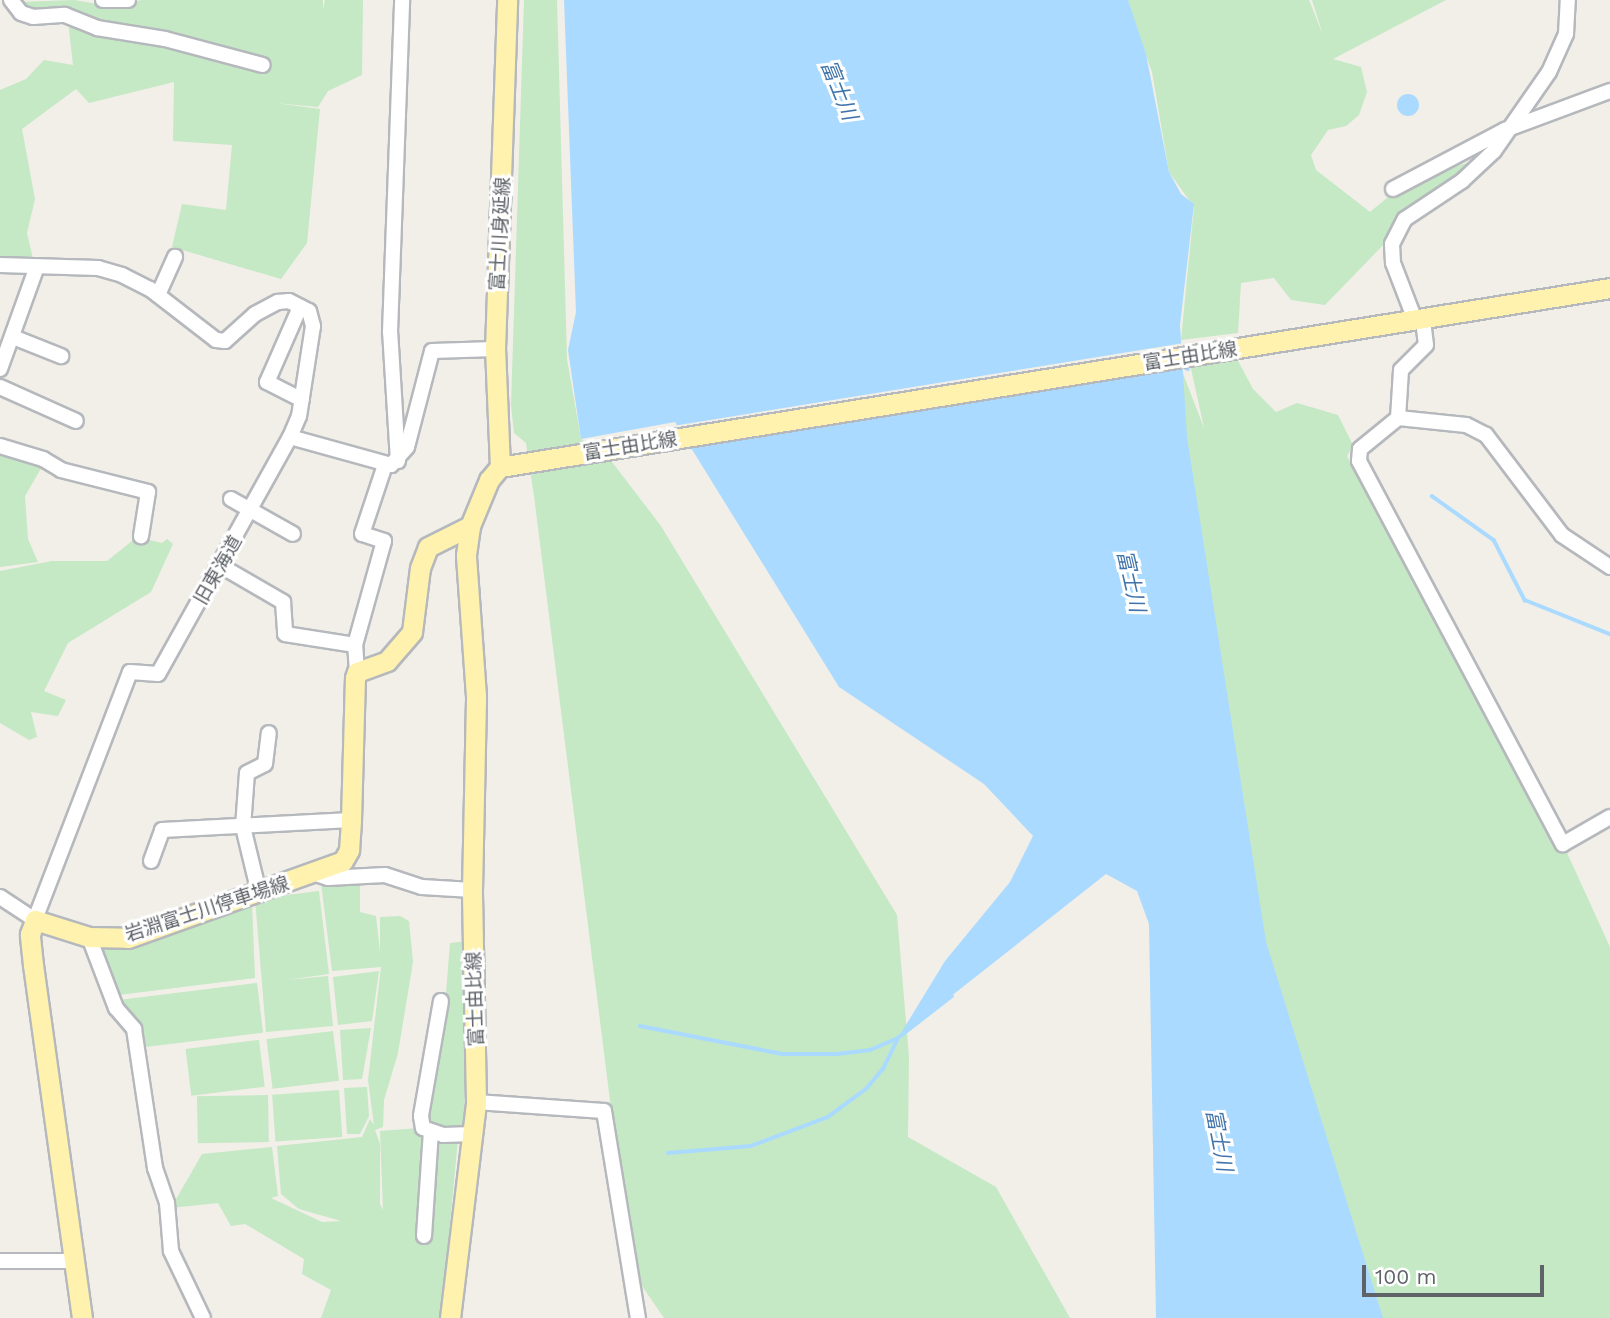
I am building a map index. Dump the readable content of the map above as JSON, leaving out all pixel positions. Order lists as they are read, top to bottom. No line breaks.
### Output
{"streets":{"main road":["富士川身延線","富士由比線","岩淵富士川停車場線"],"street":["旧東海道"]},"crossings":[["富士川身延線","富士由比線"],["旧東海道","岩淵富士川停車場線"]],"water":["富士川"],"scale_bar":"100 m"}
